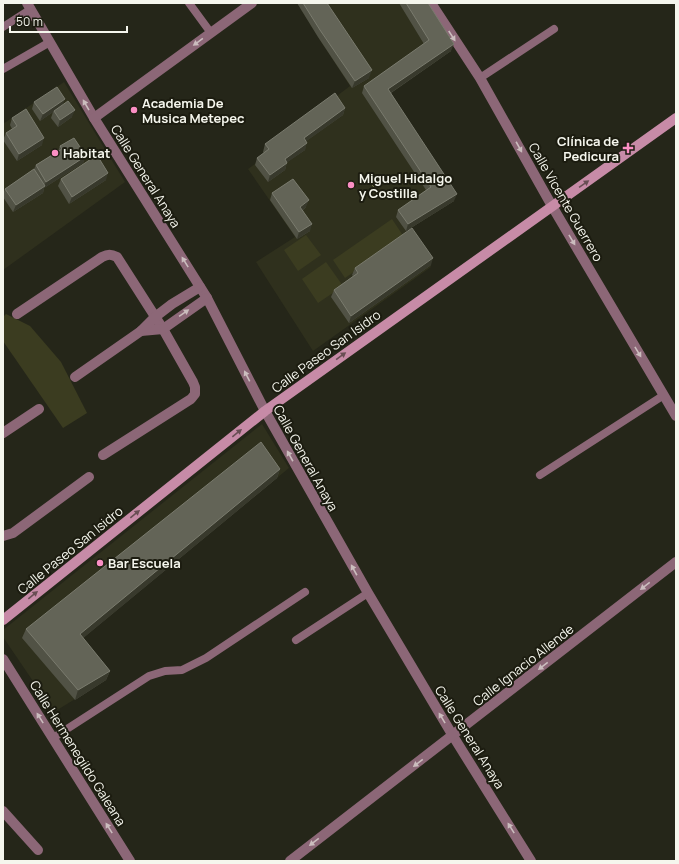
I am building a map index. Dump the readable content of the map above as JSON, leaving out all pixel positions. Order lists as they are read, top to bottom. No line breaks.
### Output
{"streets":{"main road":["Calle Paseo San Isidro"],"street":["Calle General Anaya","Calle Vicente Guerrero","Calle Ignacio Allende","Calle Hermenegildo Galeana"]},"crossings":[["Calle General Anaya","Calle Paseo San Isidro"],["Calle General Anaya","Calle Ignacio Allende"],["Calle Vicente Guerrero","Calle Paseo San Isidro"]],"one_way":["Calle General Anaya","Calle Vicente Guerrero","Calle Paseo San Isidro","Calle Ignacio Allende","Calle Hermenegildo Galeana"],"places":{"other":["Academia De Musica Metepec","Habitat","Miguel Hidalgo y Costilla","Bar Escuela"],"health":["Clínica de Pedicura"]},"scale_bar":"50 m"}
